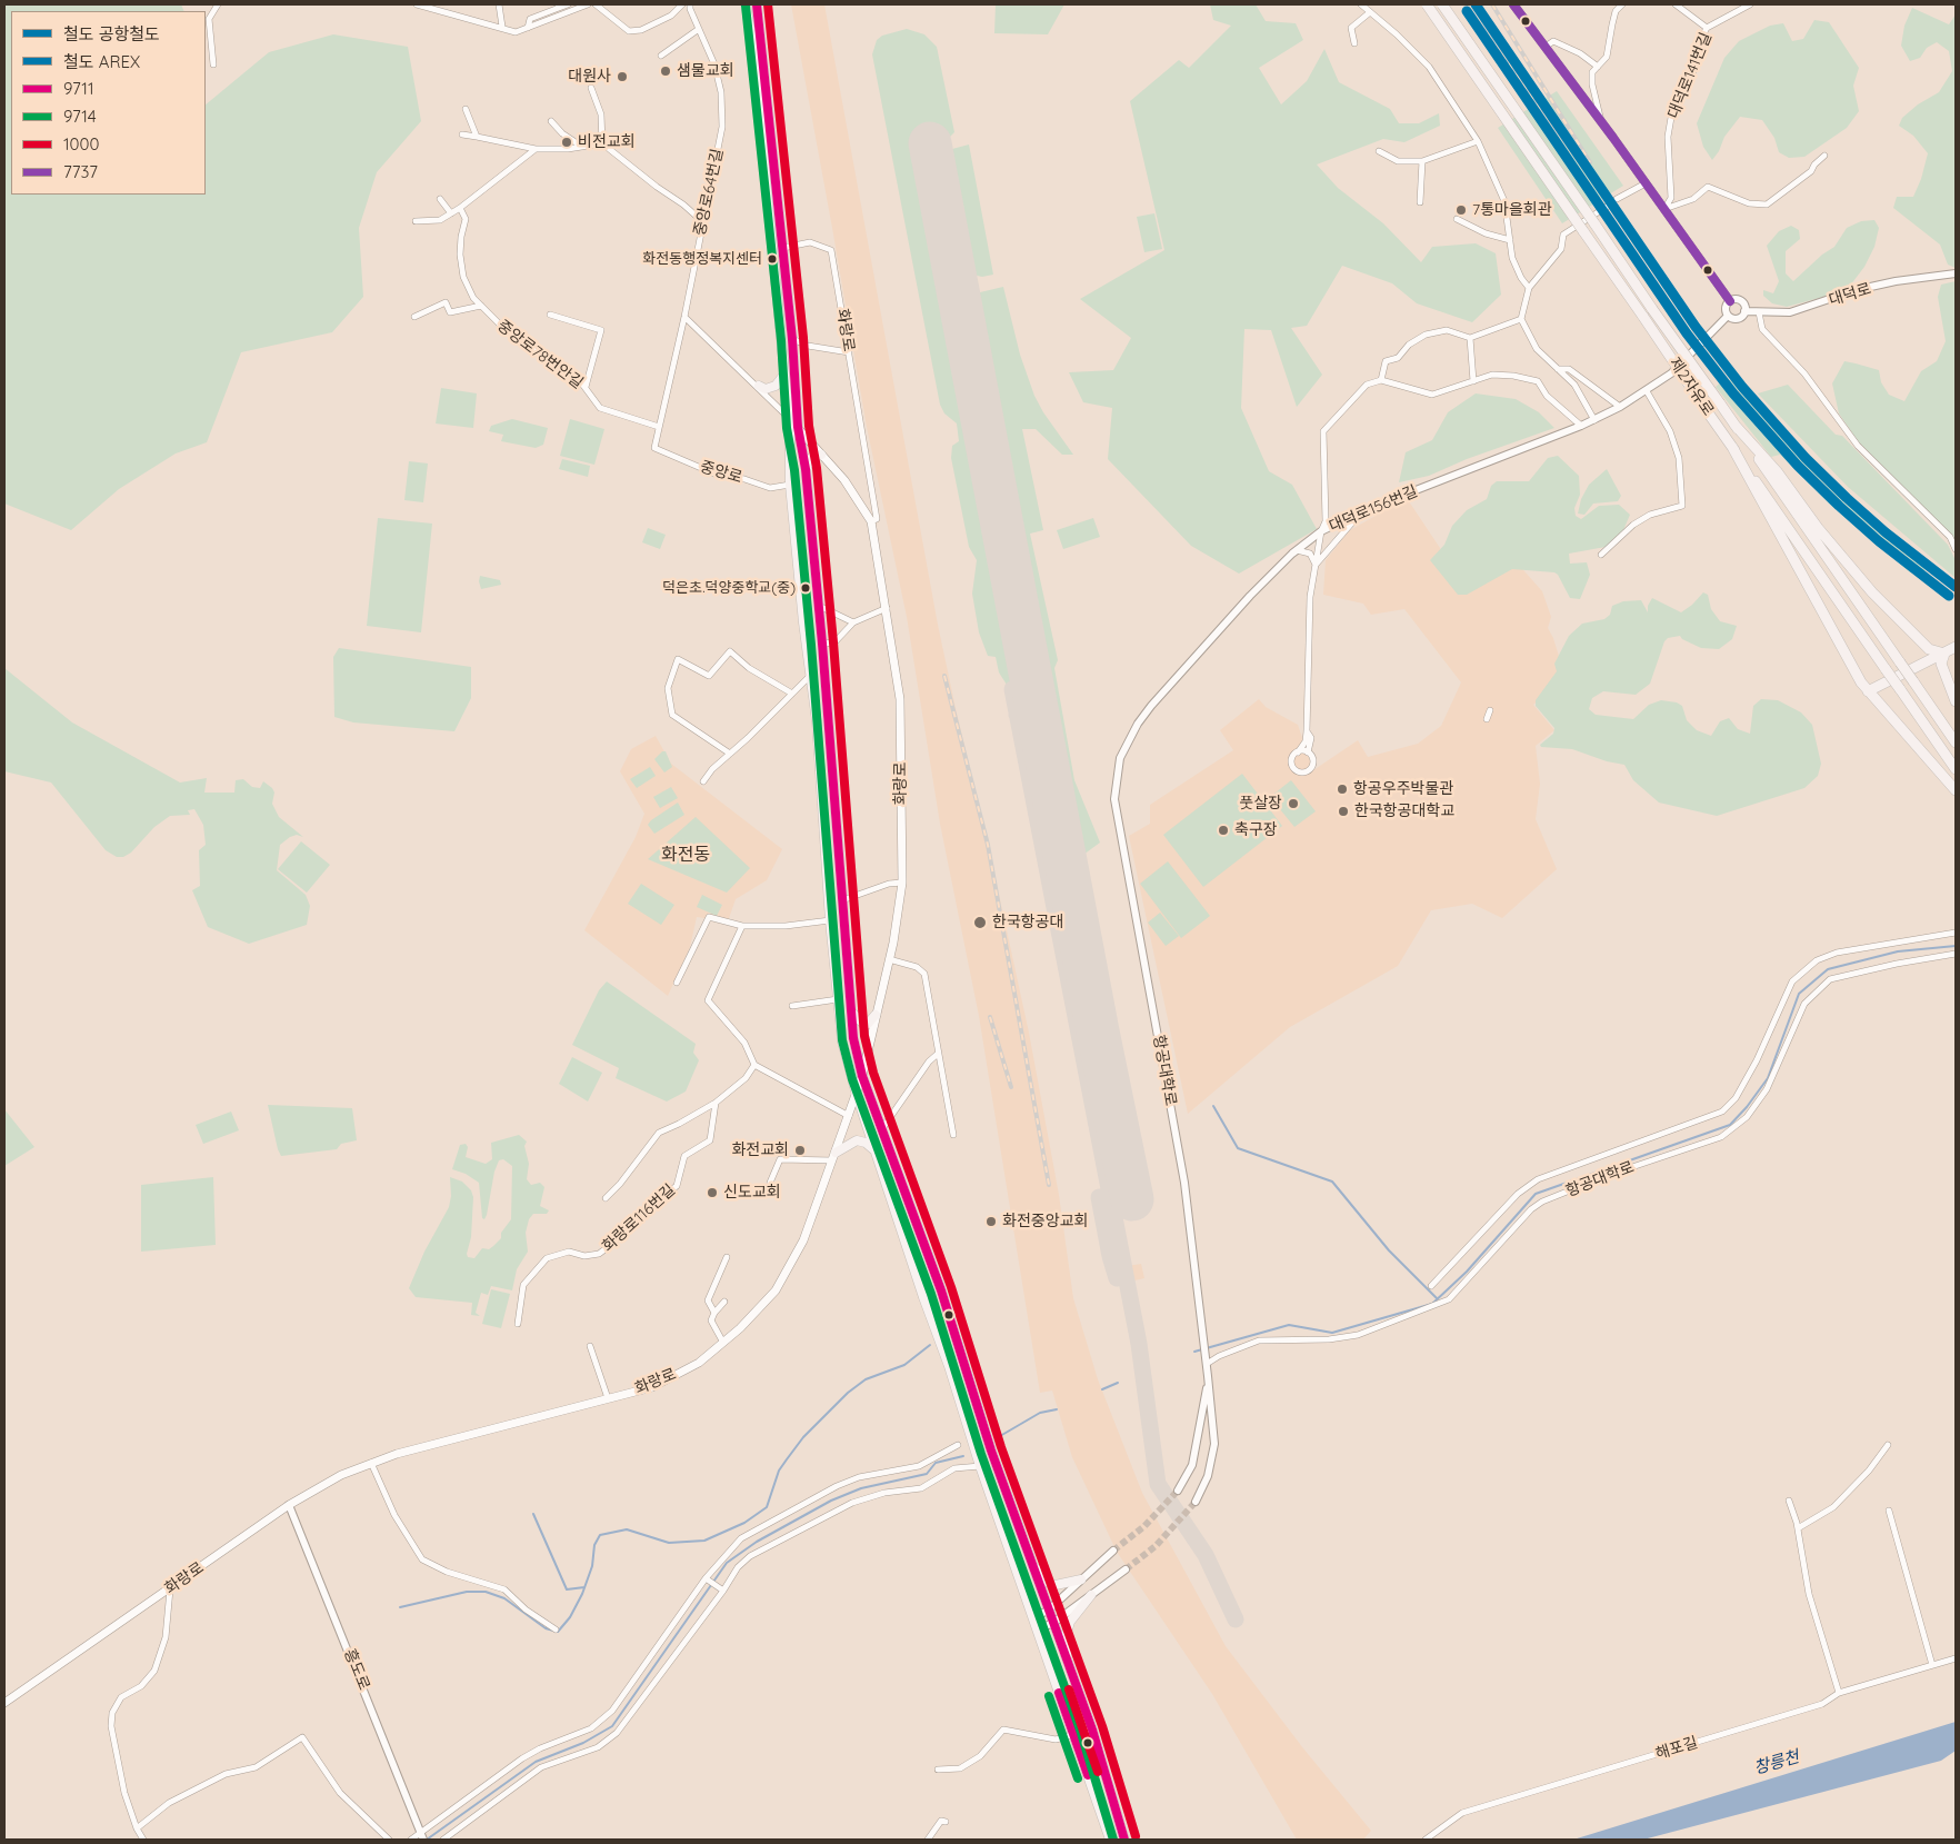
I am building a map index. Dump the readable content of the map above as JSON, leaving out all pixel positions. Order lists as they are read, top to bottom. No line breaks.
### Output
{"streets":{"highway":["제2자유로"],"main road":["화랑로"],"street":["대덕로141번길","중앙로64번길","대덕로","중앙로78번안길","중앙로","대덕로156번길","항공대학로","화랑로116번길","흥도로","해포길"]},"crossings":[["중앙로64번길","중앙로78번안길"],["중앙로64번길","중앙로"],["대덕로","대덕로156번길"],["화랑로","흥도로"],["대덕로156번길","항공대학로"]],"districts":["화전동"],"water":["창릉천"],"places":["샘물교회","대원사","비전교회","7통마을회관","화전동행정복지센터","덕은초.덕양중학교(중)","항공우주박물관","풋살장","한국항공대학교","축구장","한국항공대","화전교회","신도교회","화전중앙교회"],"lines":["rail line 공항철도","transit line 9711","transit line 1000","transit line 7737","transit line 9714","rail line AREX"],"legend":["철도 공항철도","철도 AREX","9711","9714","1000","7737"]}
